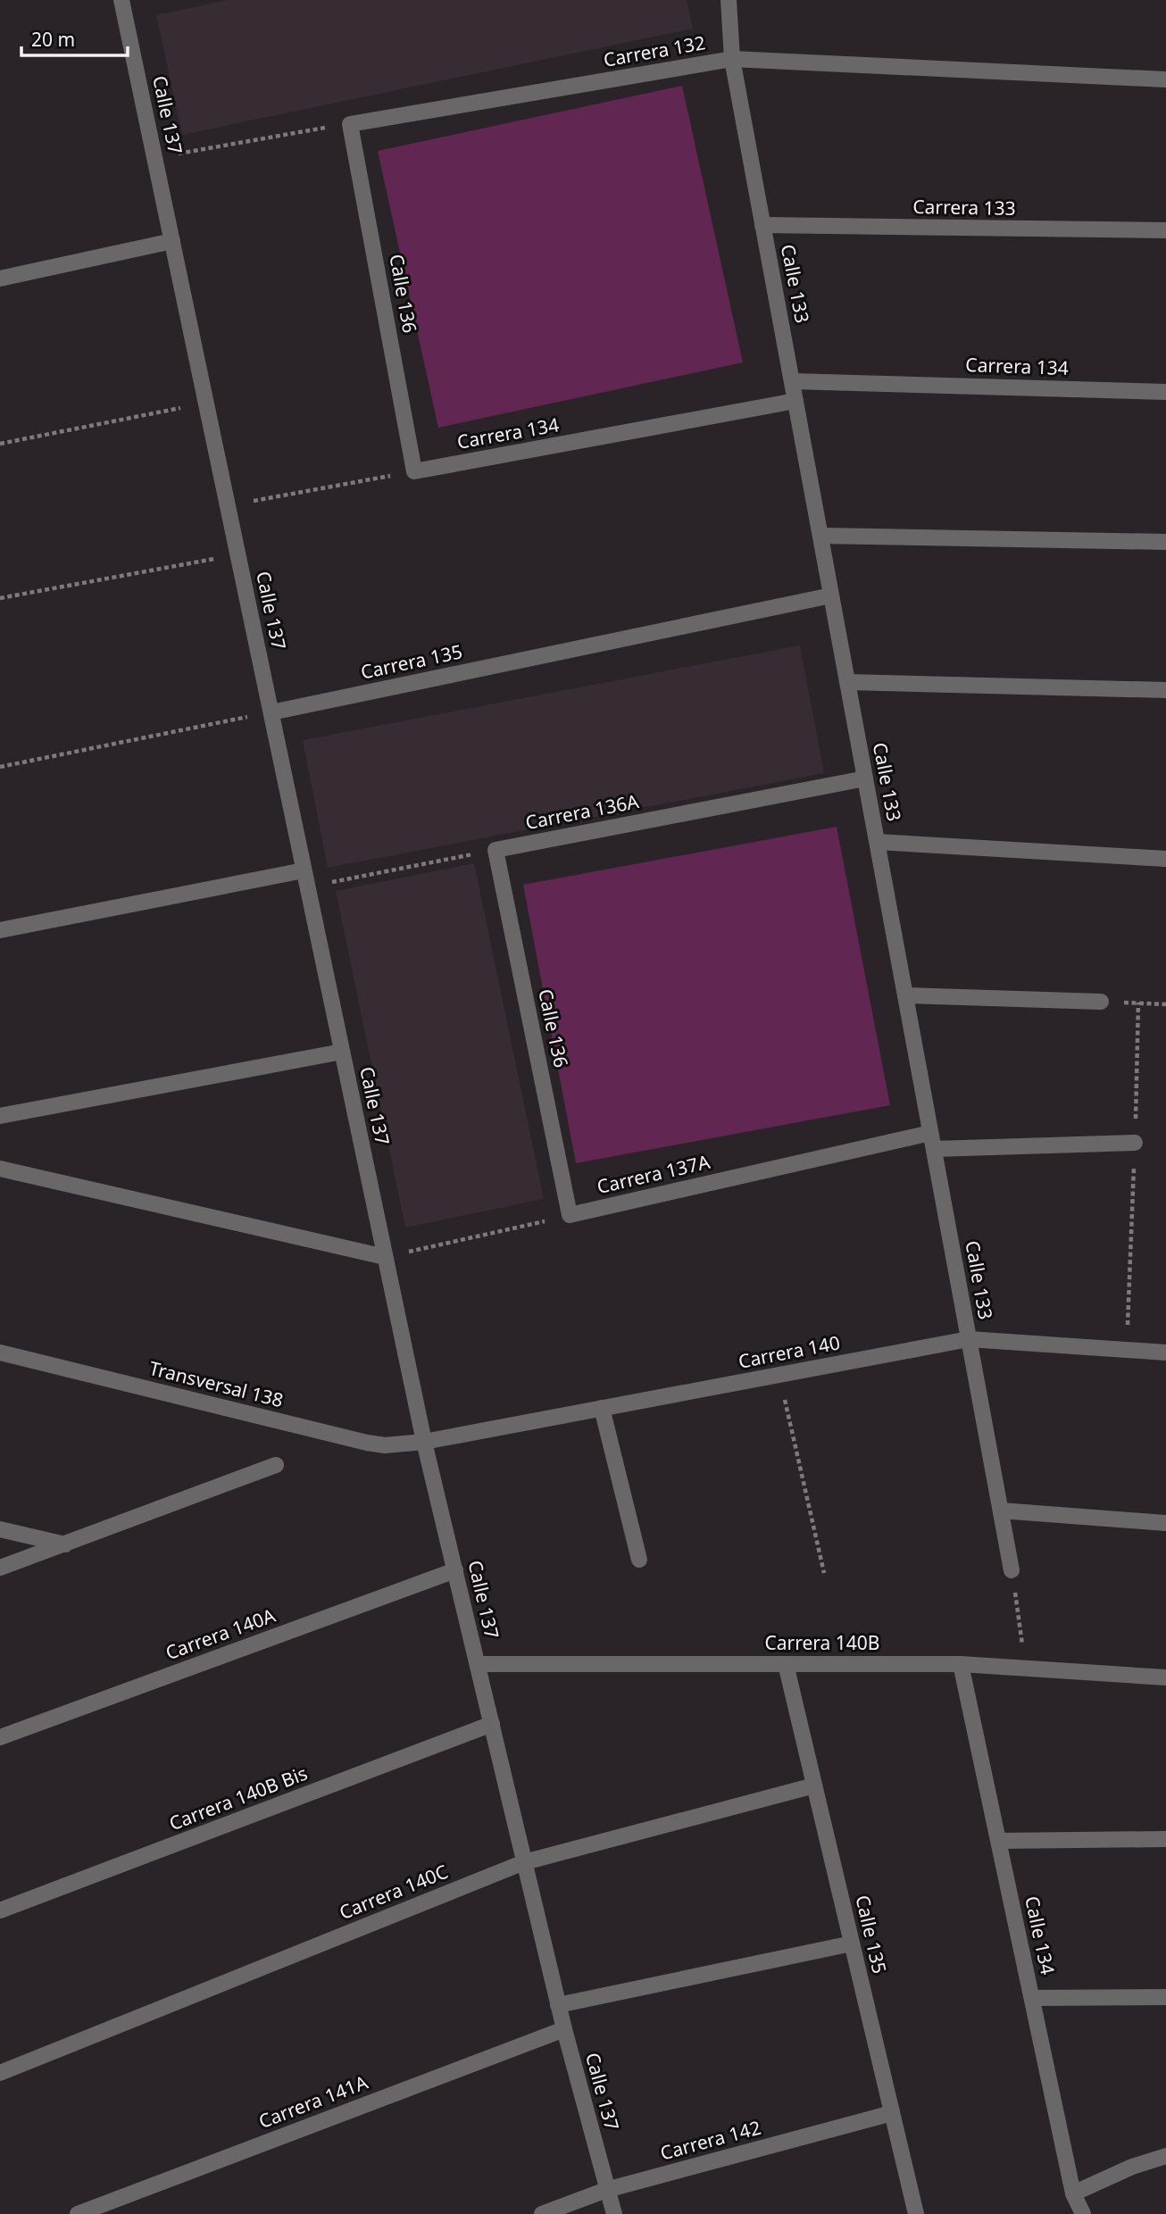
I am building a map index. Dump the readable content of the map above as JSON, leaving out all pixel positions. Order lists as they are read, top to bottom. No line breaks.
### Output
{"streets":{"street":["Carrera 132","Calle 137","Carrera 133","Calle 133","Calle 136","Carrera 134","Carrera 135","Carrera 136A","Carrera 137A","Carrera 140","Transversal 138","Carrera 140A","Carrera 140B","Carrera 140B Bis","Carrera 140C","Calle 135","Calle 134","Carrera 141A","Carrera 142"]},"crossings":[["Carrera 132","Calle 133"],["Carrera 132","Calle 136"],["Calle 137","Carrera 135"],["Calle 137","Carrera 140"],["Calle 137","Transversal 138"],["Calle 137","Carrera 140A"],["Calle 137","Carrera 140B"],["Calle 137","Carrera 140B Bis"],["Calle 137","Carrera 140C"],["Calle 137","Carrera 141A"],["Calle 137","Carrera 142"],["Carrera 133","Calle 133"],["Calle 133","Carrera 134"],["Calle 133","Carrera 135"],["Calle 133","Carrera 136A"],["Calle 133","Carrera 137A"],["Calle 133","Carrera 140"],["Calle 136","Carrera 134"],["Calle 136","Carrera 136A"],["Calle 136","Carrera 137A"],["Carrera 140","Transversal 138"],["Carrera 140B","Calle 135"],["Carrera 140B","Calle 134"],["Carrera 140C","Calle 135"],["Calle 135","Carrera 142"]],"scale_bar":"20 m"}
